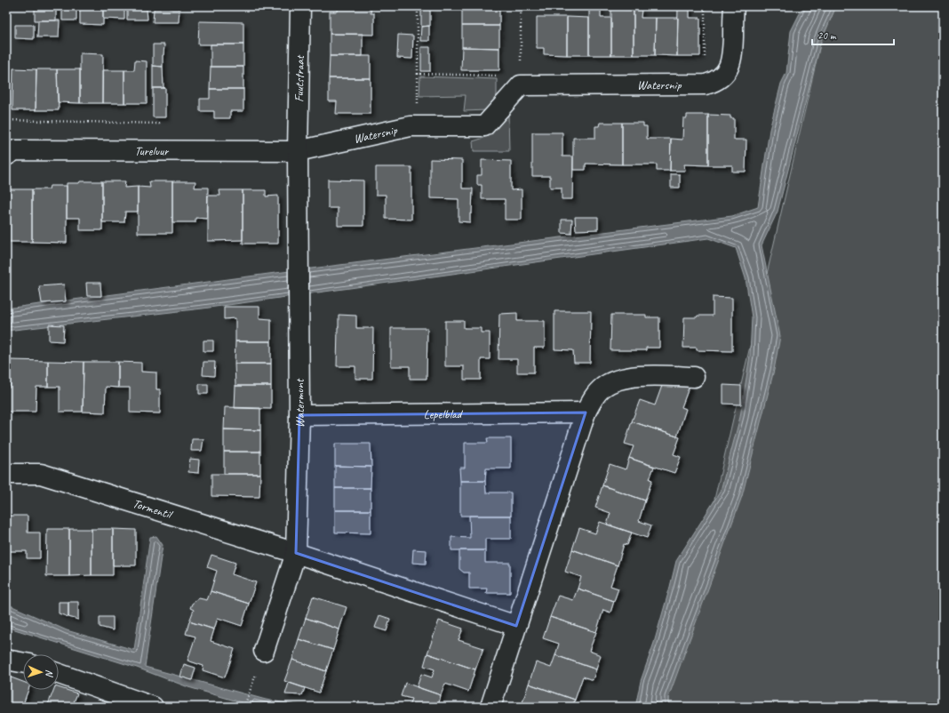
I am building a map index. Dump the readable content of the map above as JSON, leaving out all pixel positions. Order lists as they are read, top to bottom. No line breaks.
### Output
{"streets":{"street":["Fuutstraat","Watersnip","Tureluur","Watermunt","Lepelblad","Tormentil"]},"crossings":[["Fuutstraat","Watersnip"],["Fuutstraat","Tureluur"],["Fuutstraat","Watermunt"],["Watersnip","Tureluur"],["Watersnip","Watermunt"],["Tureluur","Watermunt"],["Watermunt","Lepelblad"],["Watermunt","Tormentil"]],"scale_bar":"20 m","north":"right"}
